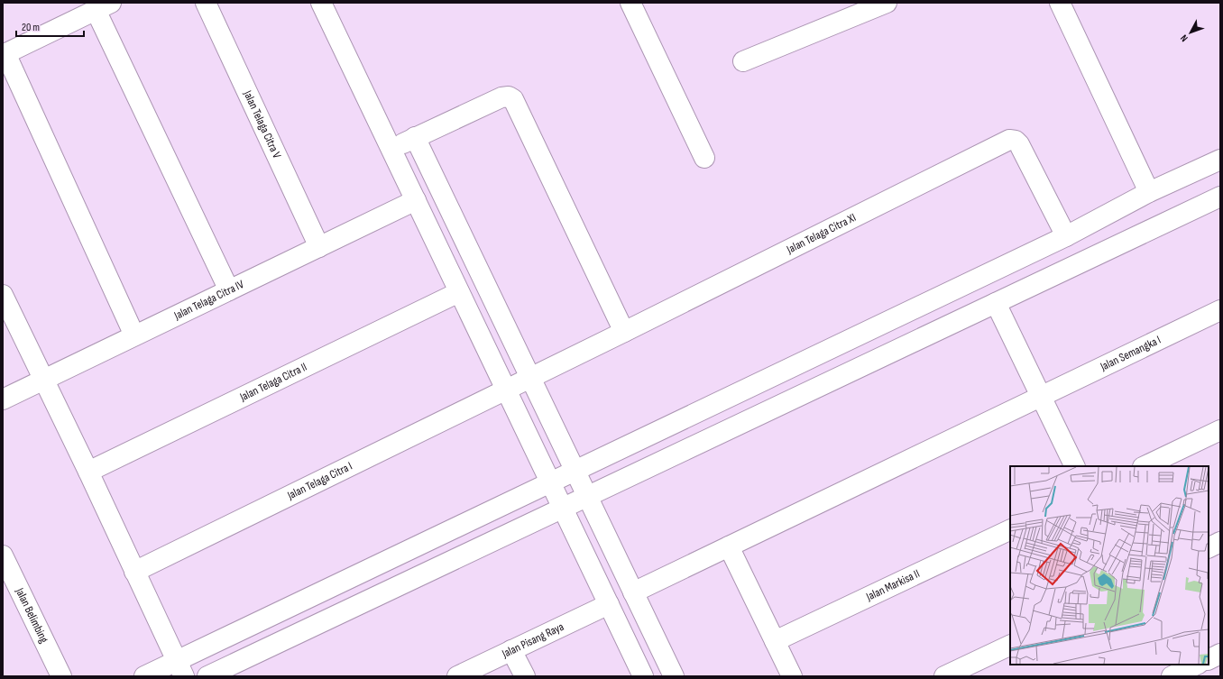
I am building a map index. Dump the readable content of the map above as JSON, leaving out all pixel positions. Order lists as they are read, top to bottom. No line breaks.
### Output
{"streets":{"street":["Jalan Telaga Citra V","Jalan Telaga Citra XI","Jalan Telaga Citra IV","Jalan Semangka I","Jalan Telaga Citra II","Jalan Telaga Citra I","Jalan Markisa II","Jalan Belimbing","Jalan Pisang Raya"]},"crossings":[["Jalan Telaga Citra V","Jalan Telaga Citra IV"],["Jalan Telaga Citra XI","Jalan Telaga Citra I"]],"scale_bar":"20 m","north":"bottom left"}
